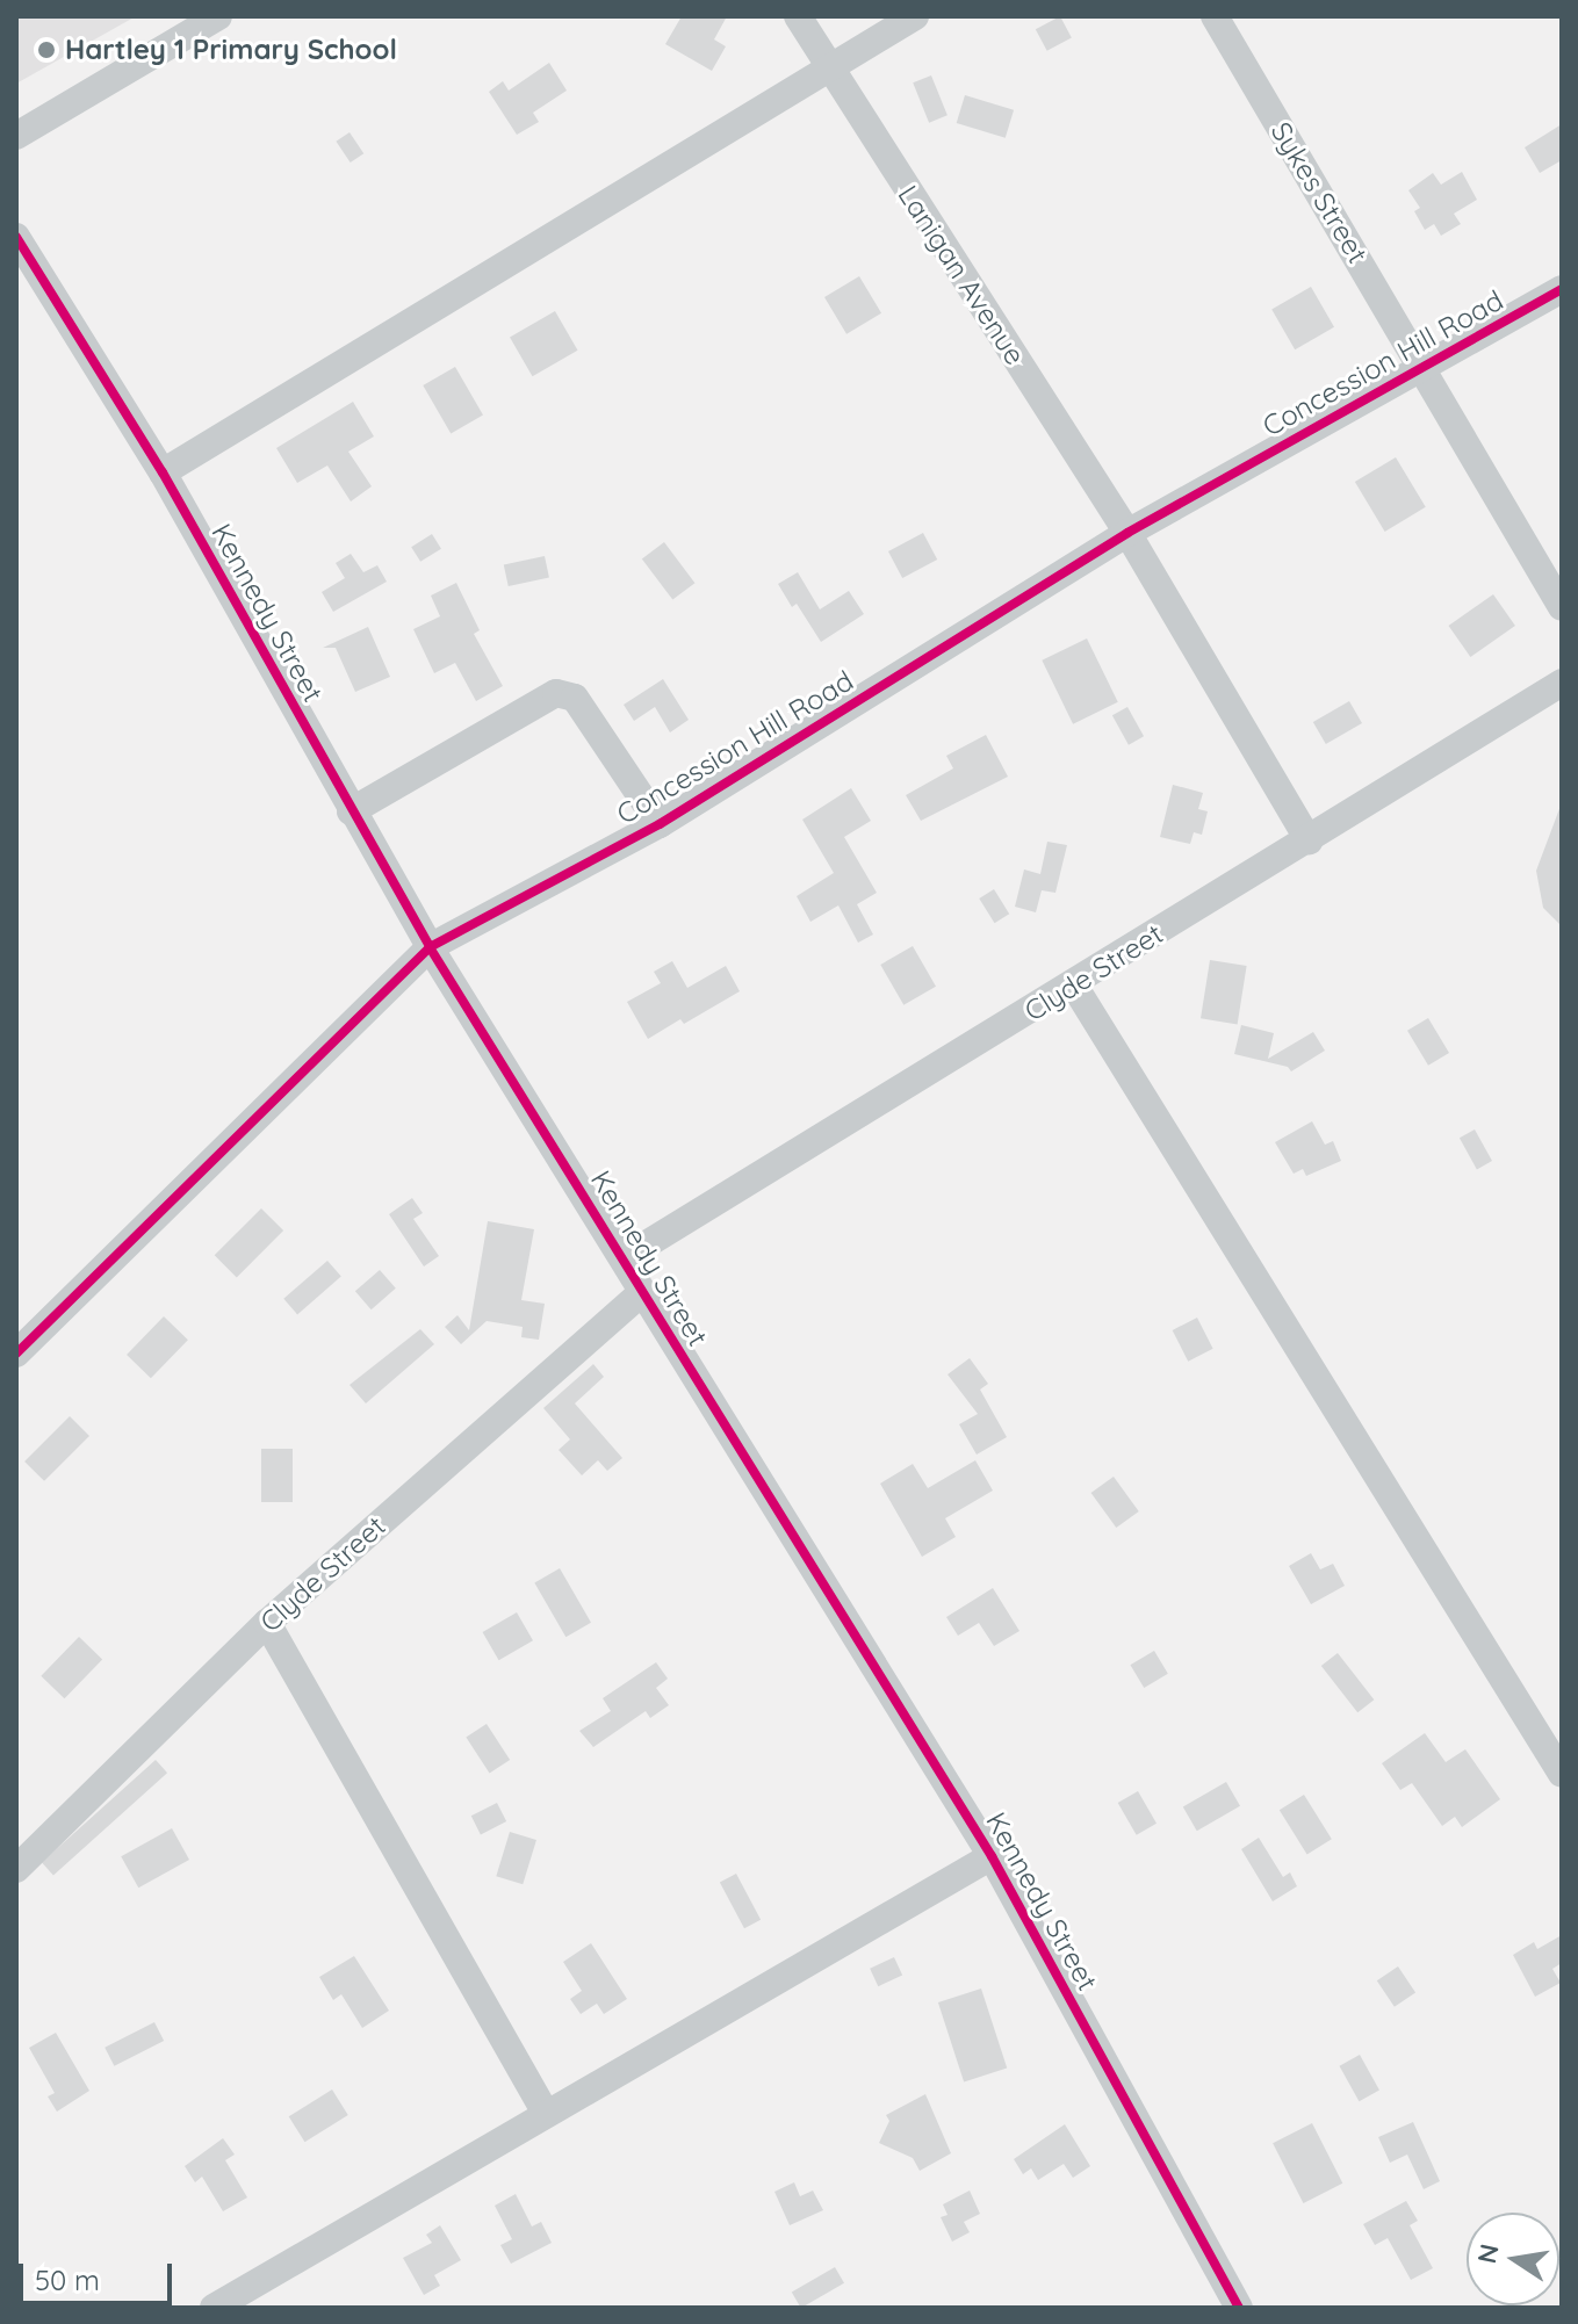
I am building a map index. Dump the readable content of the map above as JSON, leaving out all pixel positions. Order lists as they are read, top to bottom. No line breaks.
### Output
{"streets":{"street":["Sykes Street","Lanigan Avenue","Concession Hill Road","Kennedy Street","Clyde Street"]},"crossings":[["Sykes Street","Concession Hill Road"],["Lanigan Avenue","Concession Hill Road"],["Lanigan Avenue","Clyde Street"],["Concession Hill Road","Kennedy Street"],["Kennedy Street","Clyde Street"]],"places":["Hartley 1 Primary School"],"scale_bar":"50 m","north":"left"}
